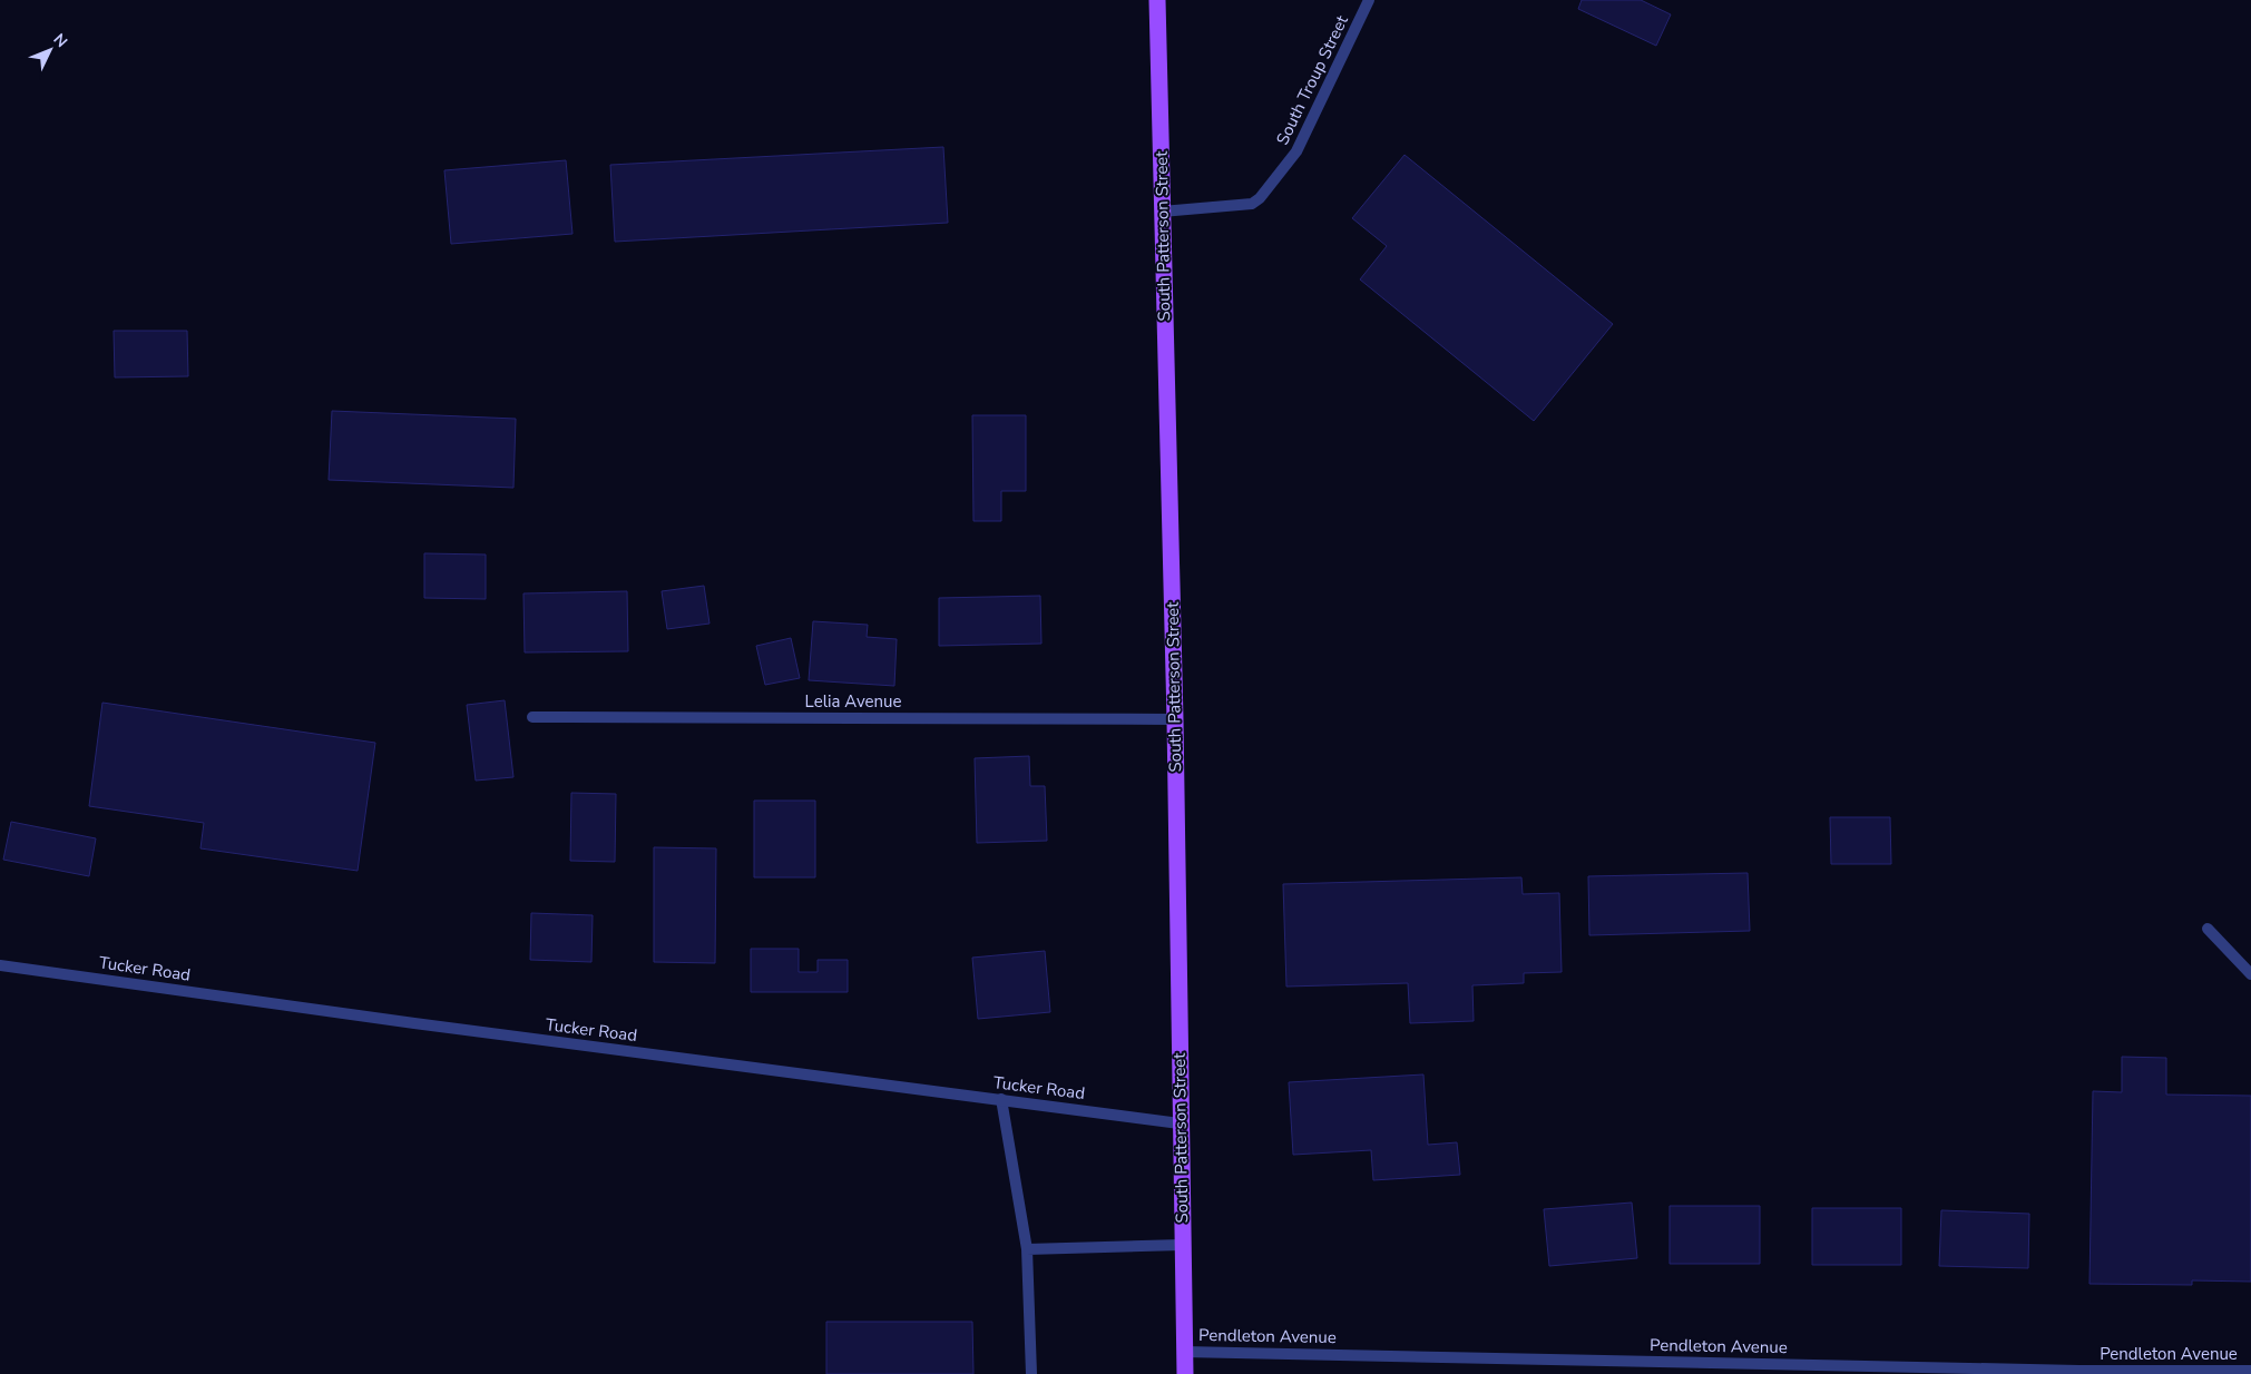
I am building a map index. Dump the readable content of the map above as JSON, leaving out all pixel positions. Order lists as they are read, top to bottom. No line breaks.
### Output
{"streets":{"main road":["South Patterson Street"],"street":["South Troup Street","Lelia Avenue","Tucker Road","Pendleton Avenue"]},"crossings":[["South Troup Street","South Patterson Street"],["South Patterson Street","Lelia Avenue"],["South Patterson Street","Tucker Road"],["South Patterson Street","Pendleton Avenue"]],"north":"top right"}
